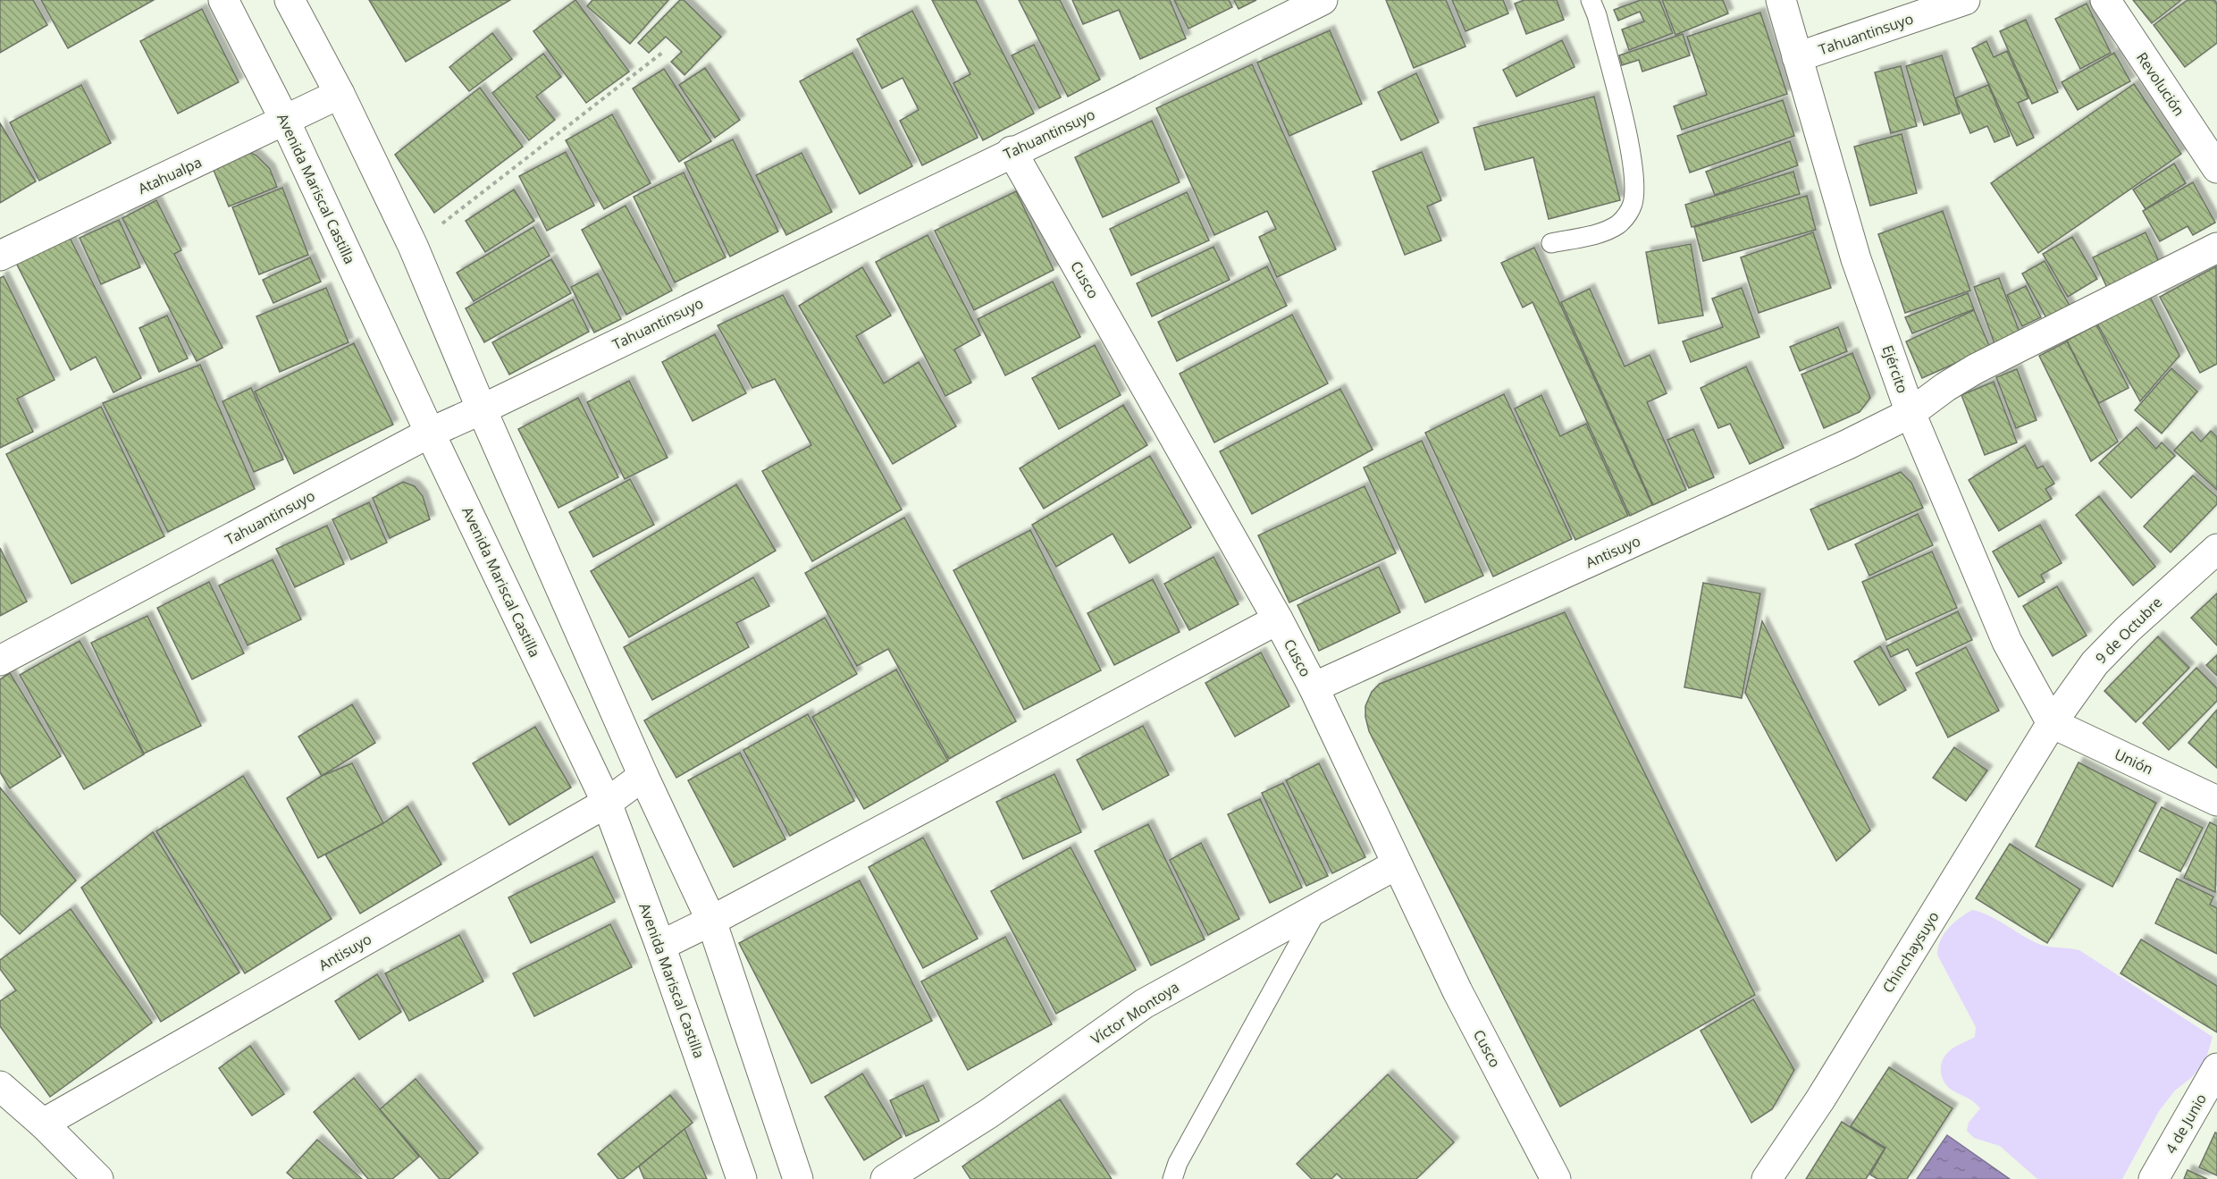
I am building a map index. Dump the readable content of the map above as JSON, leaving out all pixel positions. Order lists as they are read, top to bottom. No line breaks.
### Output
{"streets":{"street":["Tahuantinsuyo","Revolución","Atahualpa","Avenida Mariscal Castilla","Cusco","Ejército","Antisuyo","9 de Octubre","Unión","Chinchaysuyo","Víctor Montoya","4 de Junio"]},"crossings":[["Tahuantinsuyo","Avenida Mariscal Castilla"],["Tahuantinsuyo","Cusco"],["Tahuantinsuyo","Ejército"],["Atahualpa","Avenida Mariscal Castilla"],["Avenida Mariscal Castilla","Antisuyo"],["Cusco","Antisuyo"],["Cusco","Víctor Montoya"],["Ejército","Antisuyo"],["Ejército","9 de Octubre"],["Ejército","Unión"],["Ejército","Chinchaysuyo"],["9 de Octubre","Unión"],["9 de Octubre","Chinchaysuyo"],["Unión","Chinchaysuyo"]]}
